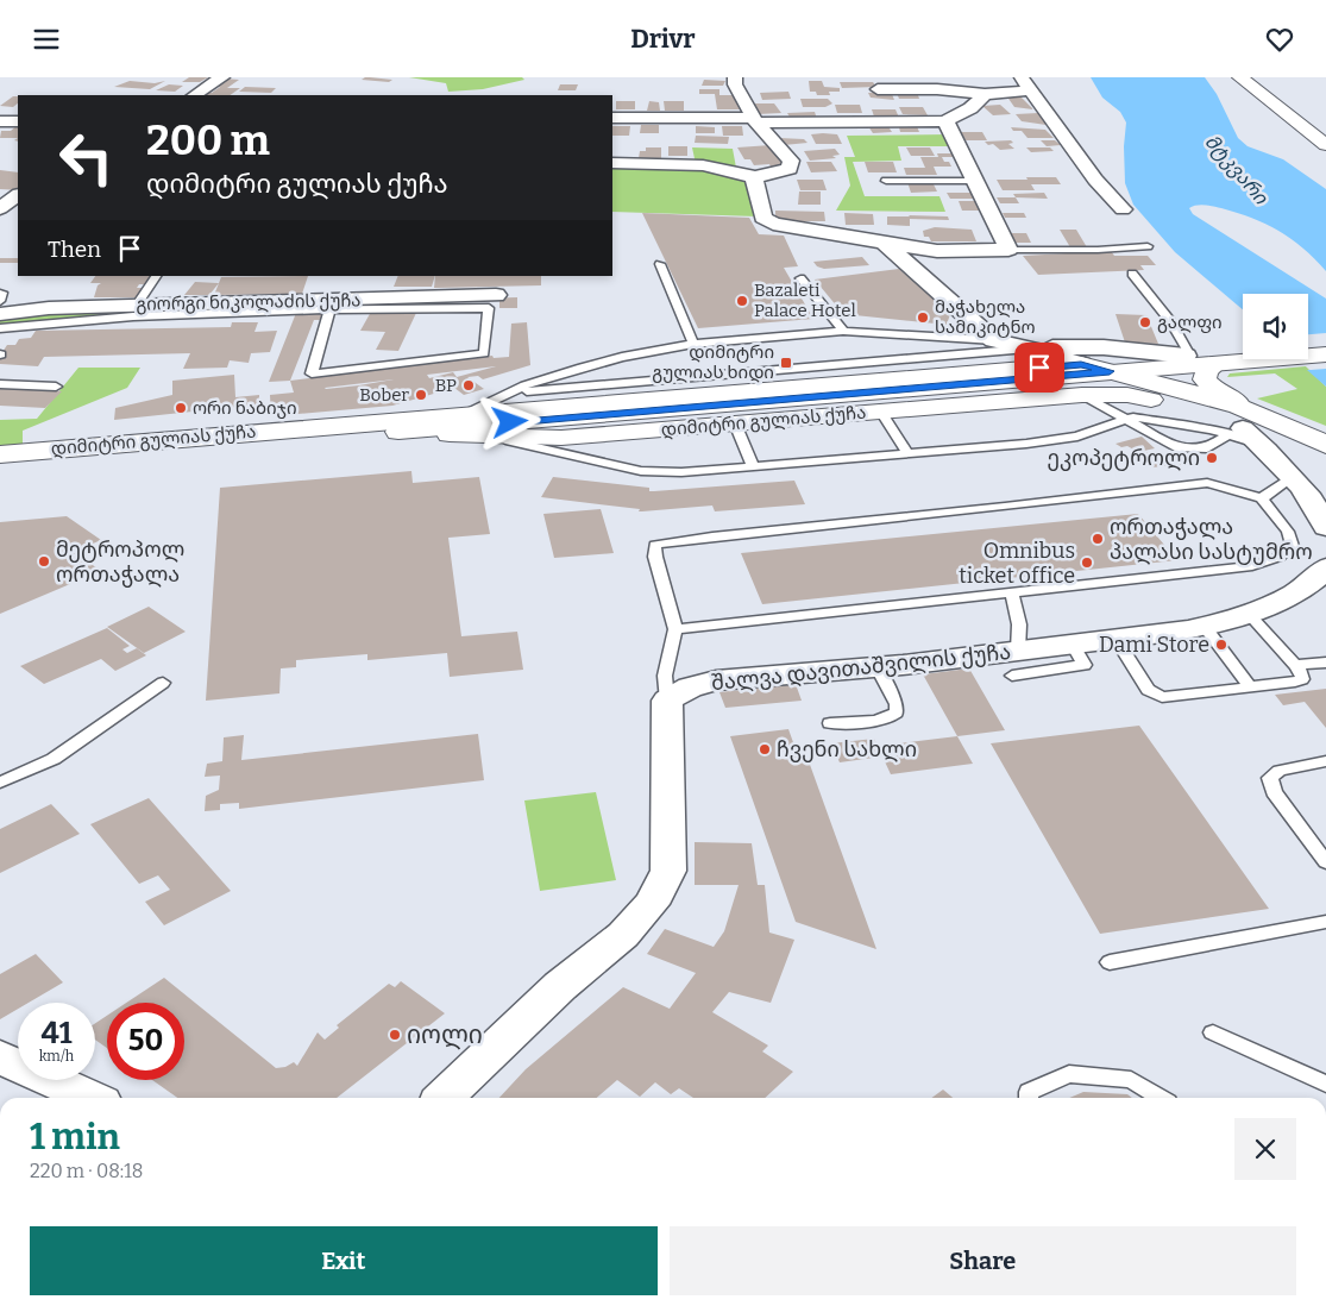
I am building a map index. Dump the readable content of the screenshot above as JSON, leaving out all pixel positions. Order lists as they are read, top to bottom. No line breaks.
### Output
{"streets":{"main road":["დიმიტრი გულიას ქუჩა"],"street":["გიორგი ნიკოლაძის ქუჩა","შალვა დავითაშვილის ქუჩა"]},"water":["მტკვარი"],"places":{"other":["Bazaleti Palace Hotel","მაჭახელა სამიკიტნო","გალფი","BP","Bober","ორი ნაბიჯი","ეკოპეტროლი","ორთაჭალა პალასი სასტუმრო","მეტროპოლ ორთაჭალა","Omnibus ticket office","Dami Store","ჩვენი სახლი","იოლი"],"transit":["დიმიტრი გულიას ხიდი"]},"page":{"header":"Drivr","turn":["200 m","დიმიტრი გულიას ქუჩა"],"then":"Then","speed":"41 km/h","limit":"50","heading":["1 min","220 m · 08:18"],"buttons":["Exit","Share"]}}
